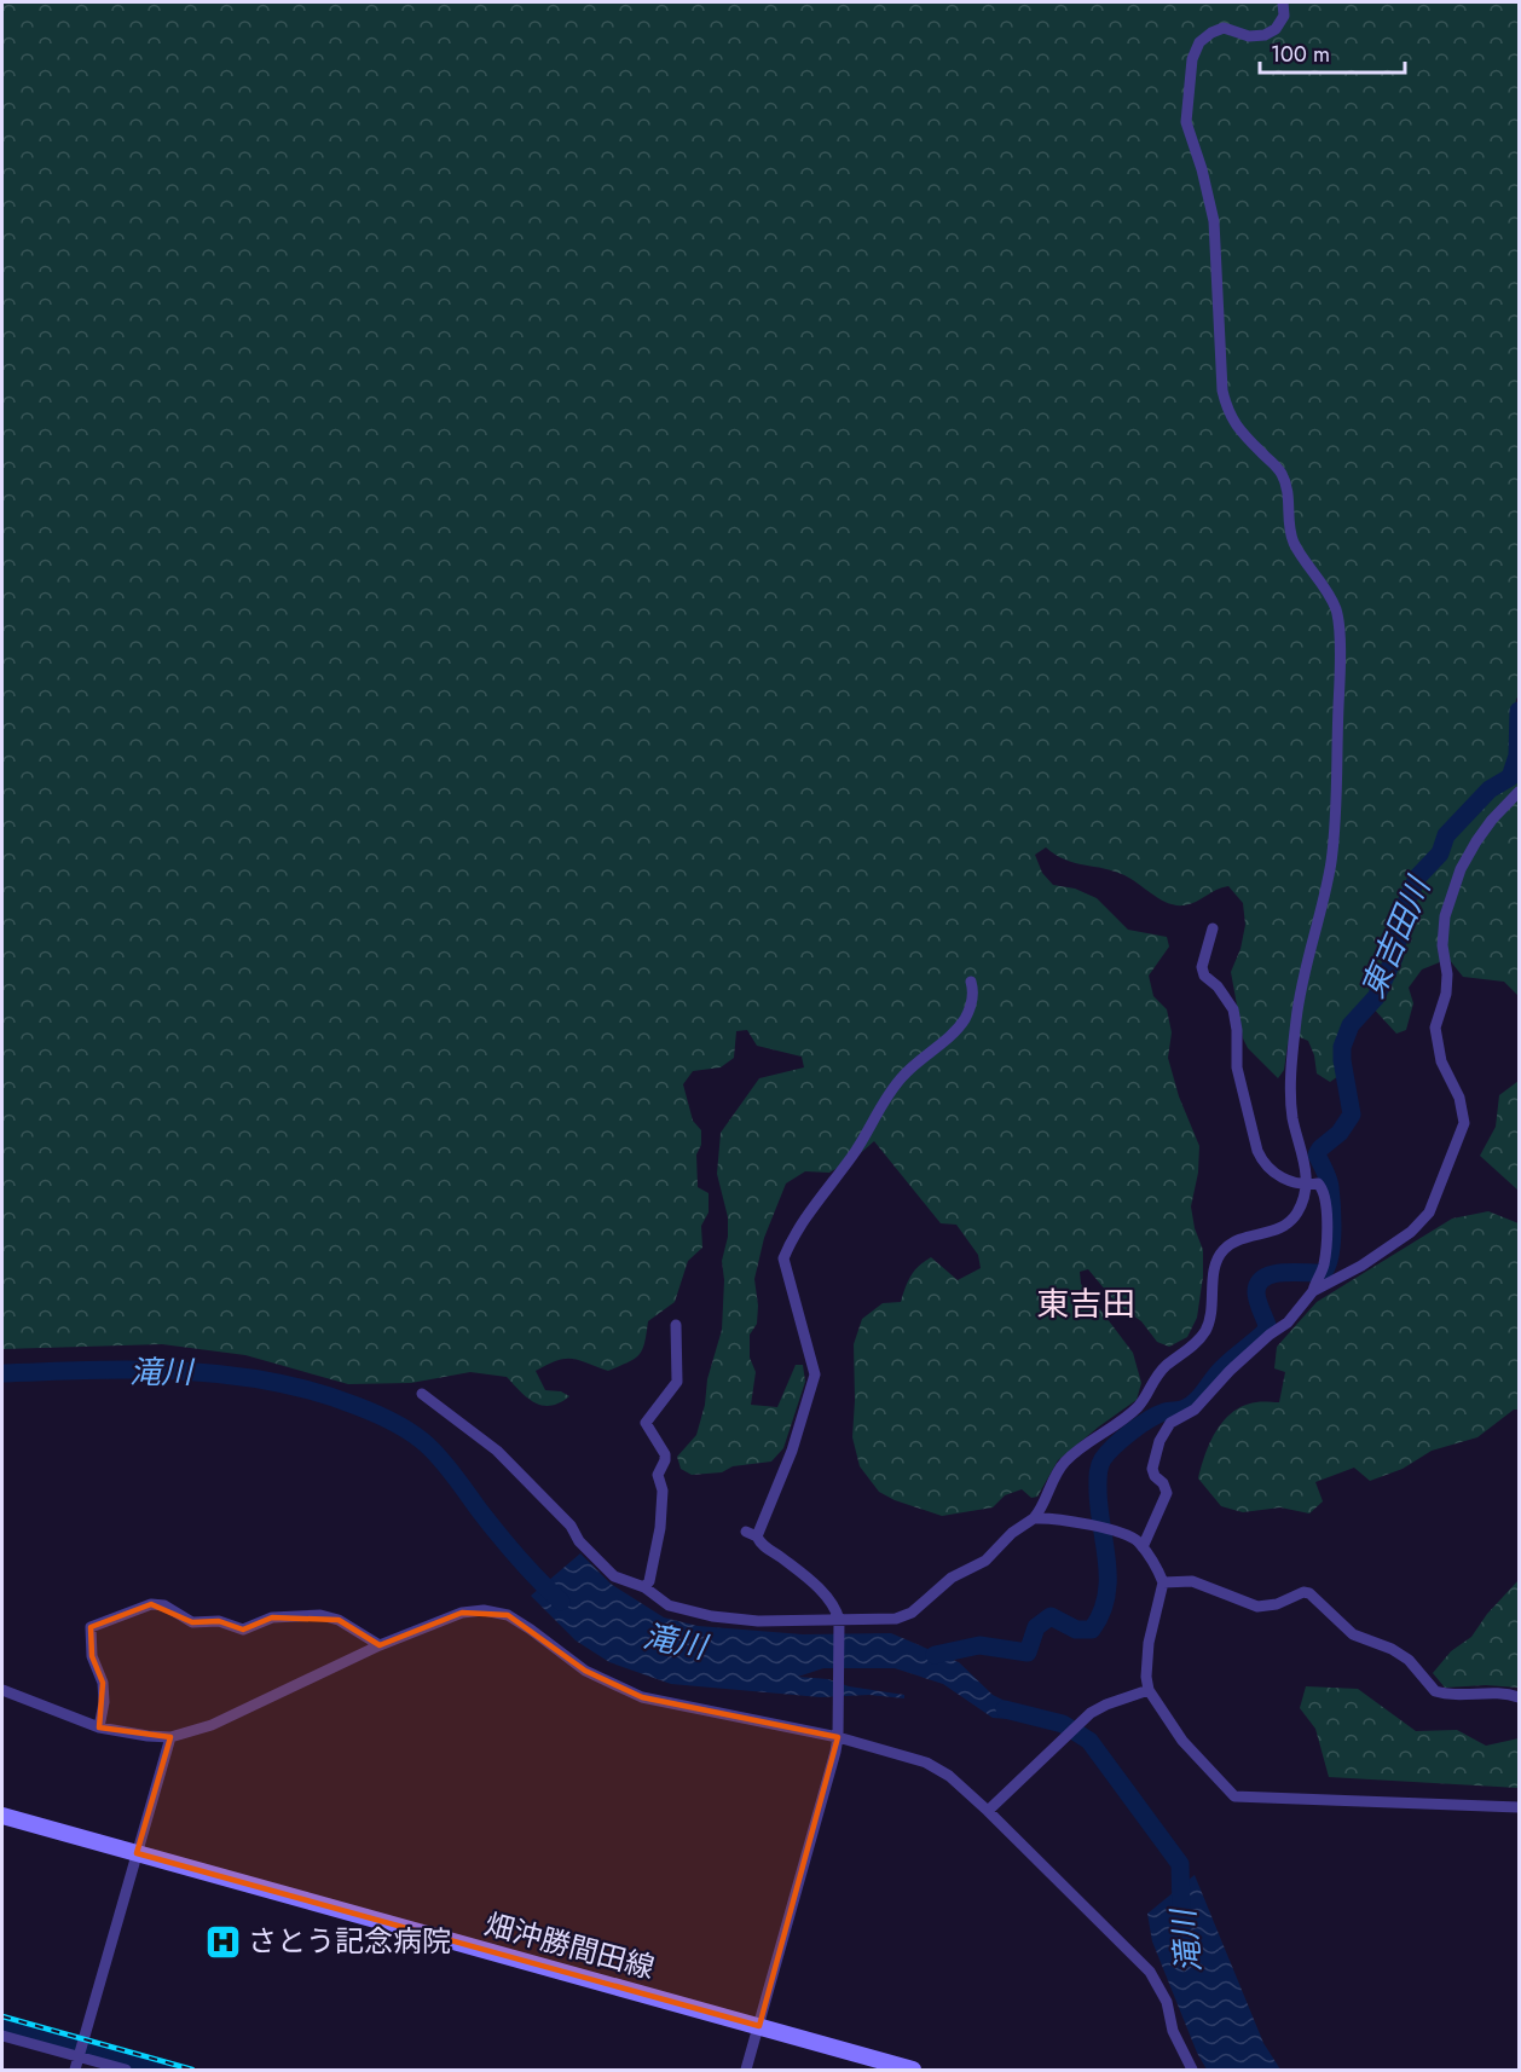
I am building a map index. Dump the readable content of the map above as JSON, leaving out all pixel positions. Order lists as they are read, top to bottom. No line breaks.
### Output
{"streets":{"main road":["畑沖勝間田線"]},"districts":["東吉田"],"water":["東吉田川","滝川"],"places":{"hospital":["さとう記念病院"]},"scale_bar":"100 m"}
